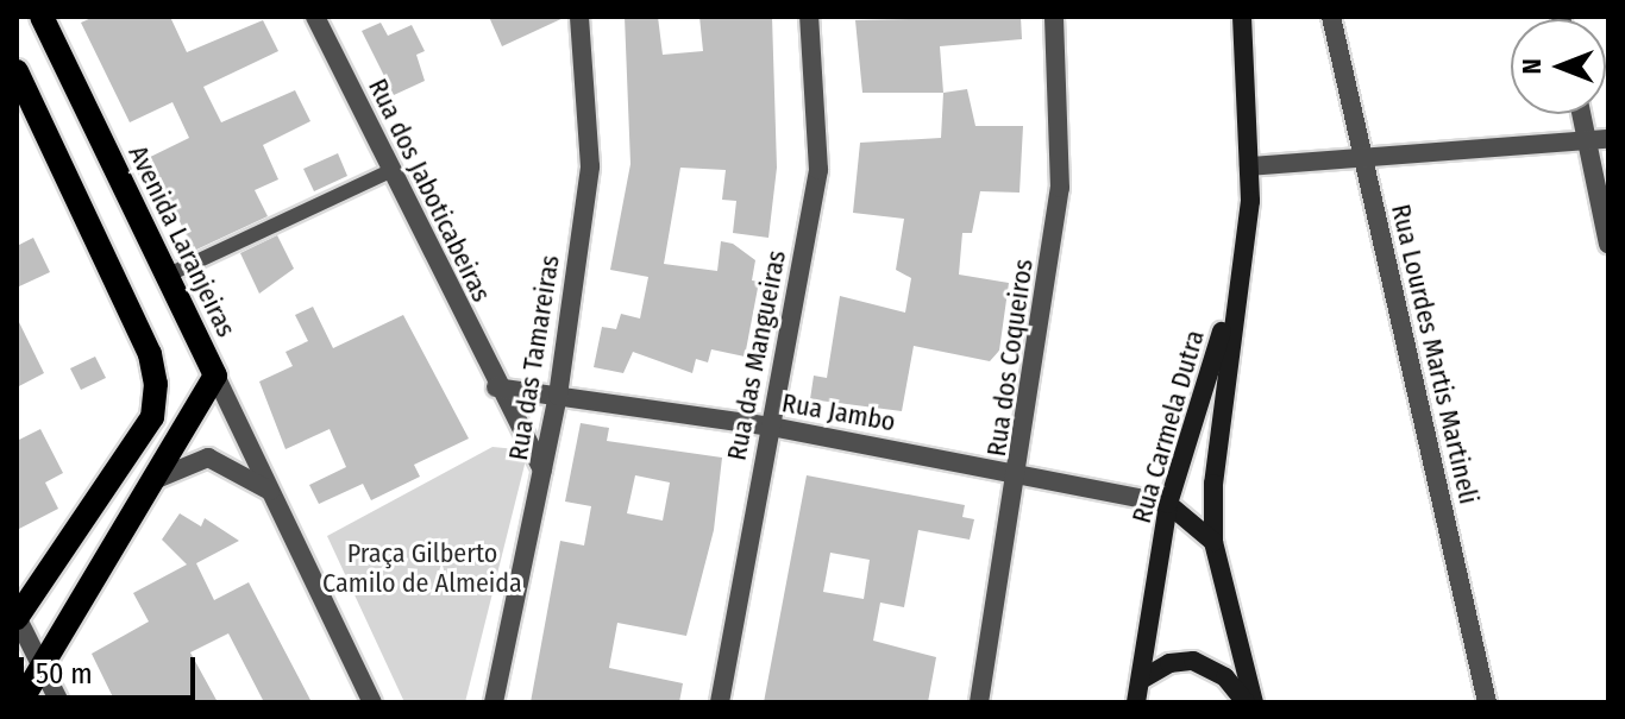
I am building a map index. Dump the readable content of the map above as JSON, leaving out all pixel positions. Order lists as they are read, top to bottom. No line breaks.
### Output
{"streets":{"main road":["Avenida Laranjeiras","Rua Carmela Dutra"],"street":["Rua dos Jaboticabeiras","Rua Lourdes Martis Martineli","Rua das Mangueiras","Rua das Tamareiras","Rua dos Coqueiros","Rua Jambo"]},"crossings":[["Rua dos Jaboticabeiras","Rua das Tamareiras"],["Rua dos Jaboticabeiras","Rua Jambo"],["Rua das Mangueiras","Rua Jambo"],["Rua das Tamareiras","Rua Jambo"],["Rua dos Coqueiros","Rua Jambo"],["Rua Jambo","Rua Carmela Dutra"]],"parks":["Praça Gilberto Camilo de Almeida"],"scale_bar":"50 m","north":"left"}
